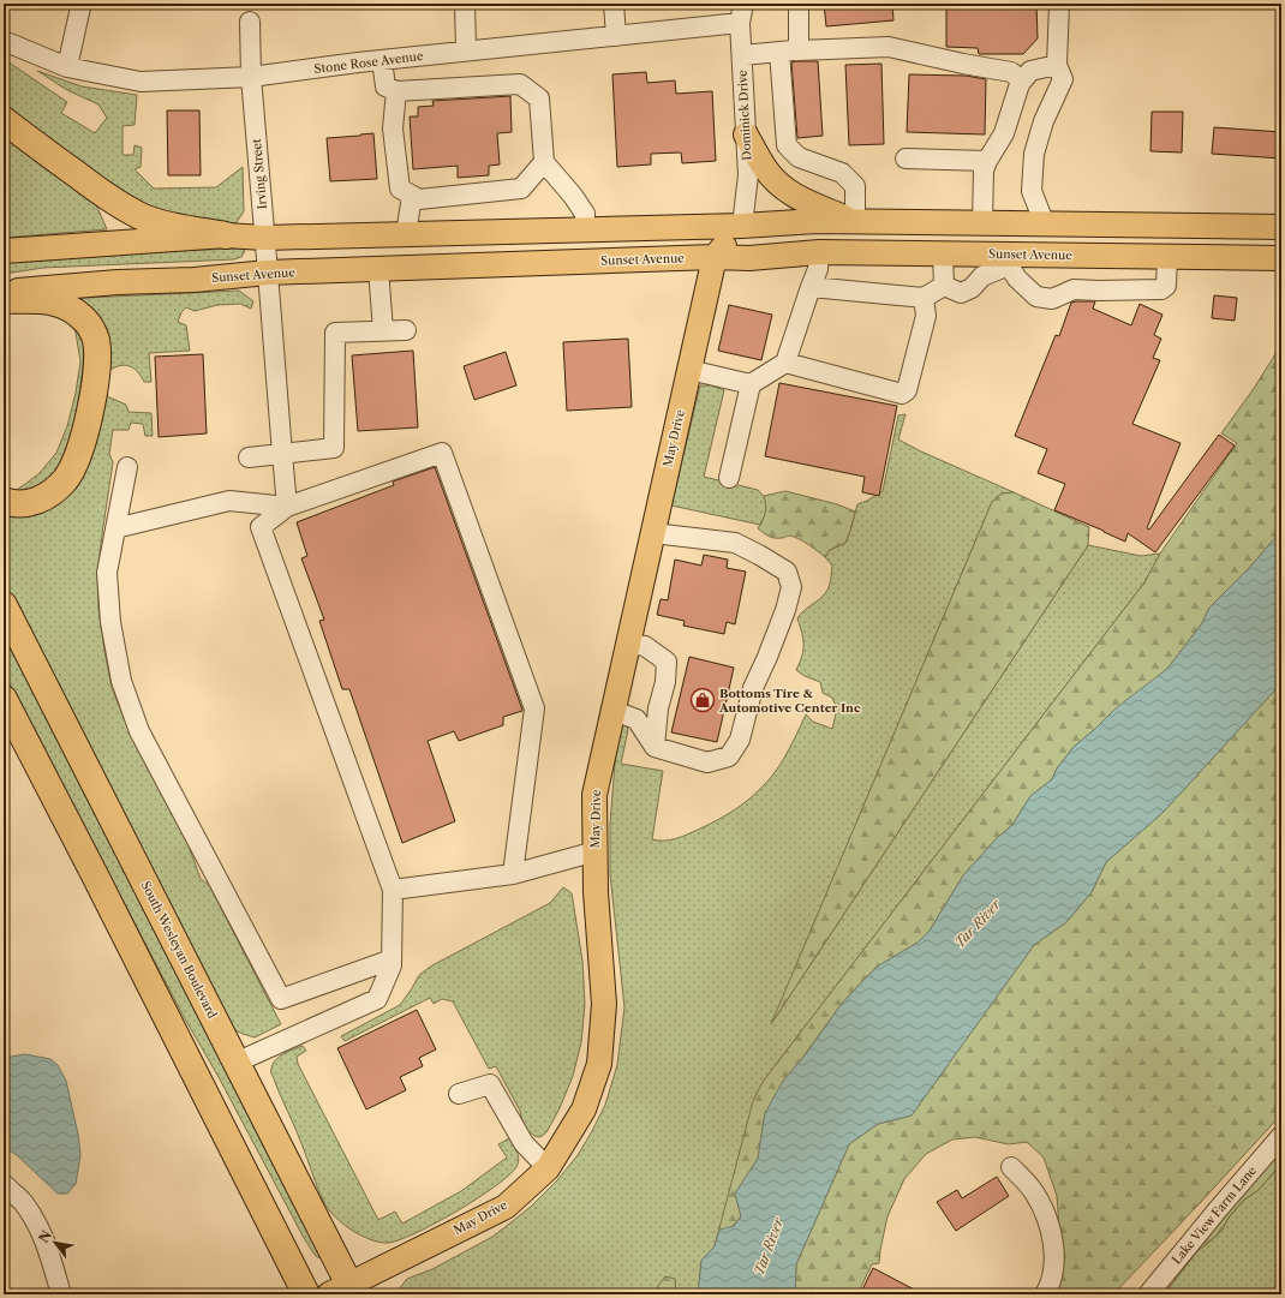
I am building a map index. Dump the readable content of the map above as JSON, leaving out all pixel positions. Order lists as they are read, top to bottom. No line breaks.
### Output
{"streets":{"highway":["South Wesleyan Boulevard"],"main road":["Sunset Avenue","May Drive"],"street":["Stone Rose Avenue","Dominick Drive","Irving Street","Lake View Farm Lane"]},"crossings":[["Stone Rose Avenue","Dominick Drive"],["Stone Rose Avenue","Irving Street"],["Dominick Drive","May Drive"],["Irving Street","Sunset Avenue"],["Sunset Avenue","May Drive"],["May Drive","South Wesleyan Boulevard"]],"water":["Tar River"],"places":{"shop":["Bottoms Tire & Automotive Center Inc"]},"north":"top left"}
